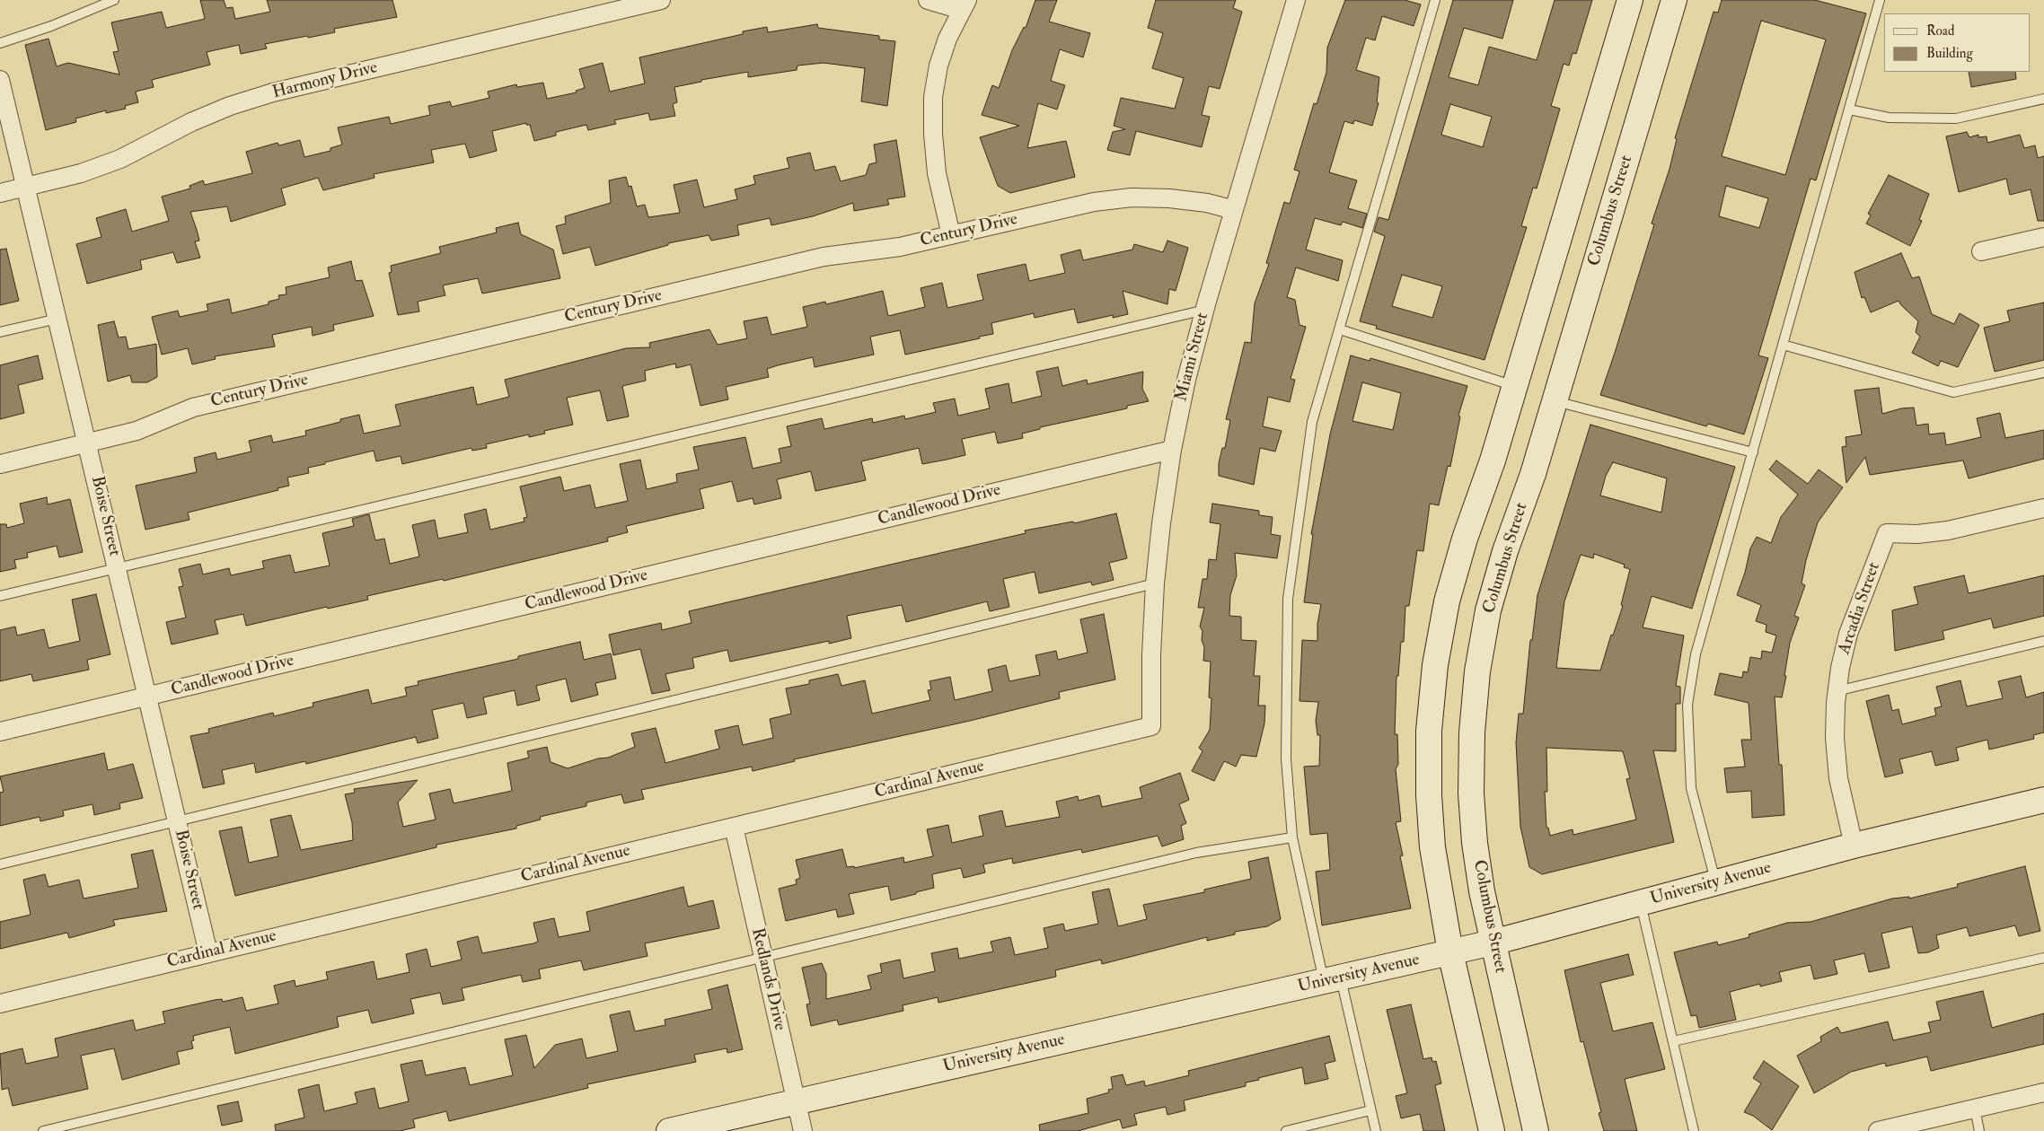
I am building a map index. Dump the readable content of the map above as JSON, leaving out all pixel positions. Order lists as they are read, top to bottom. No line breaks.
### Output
{"streets":{"main road":["Columbus Street","University Avenue"],"street":["Harmony Drive","Century Drive","Miami Street","Candlewood Drive","Boise Street","Arcadia Street","Cardinal Avenue","Redlands Drive"]},"crossings":[["Harmony Drive","Boise Street"],["Columbus Street","University Avenue"],["Century Drive","Miami Street"],["Century Drive","Boise Street"],["Miami Street","Candlewood Drive"],["Miami Street","Cardinal Avenue"],["Candlewood Drive","Boise Street"],["Boise Street","Cardinal Avenue"],["Arcadia Street","University Avenue"],["Cardinal Avenue","Redlands Drive"],["University Avenue","Redlands Drive"]],"legend":["Road","Building"]}
